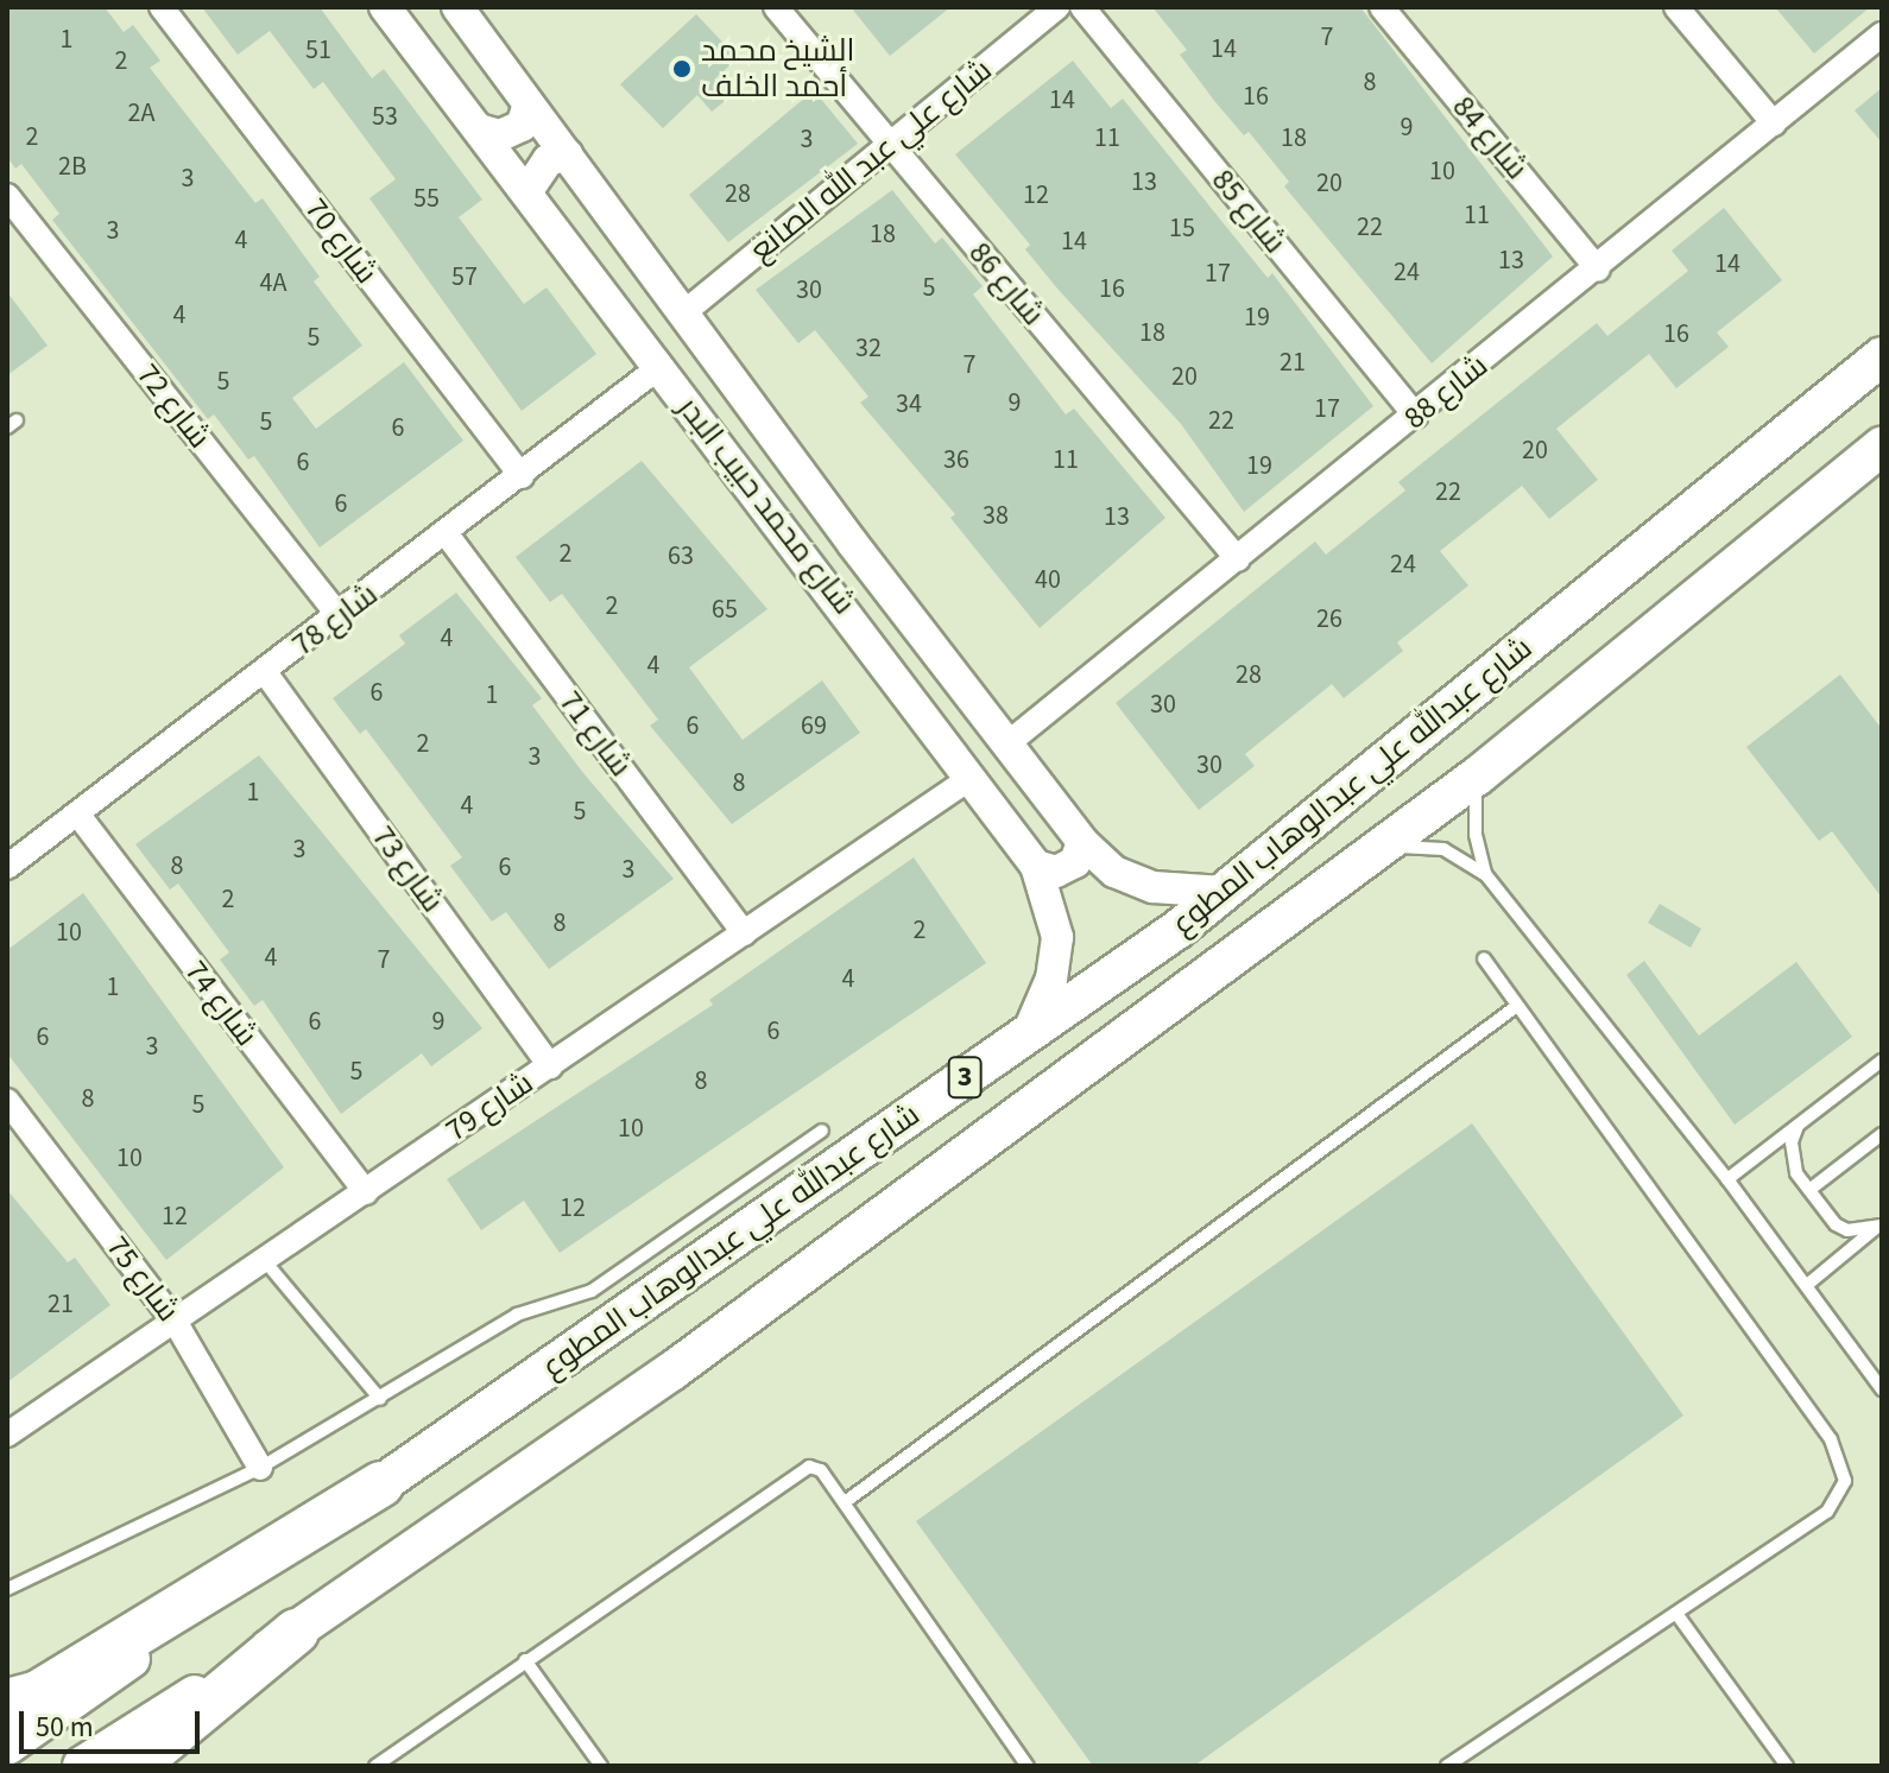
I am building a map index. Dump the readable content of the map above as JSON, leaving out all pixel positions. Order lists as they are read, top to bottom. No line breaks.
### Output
{"streets":{"main road":["شارع عبدالله علي عبدالوهاب المطوع","3"],"street":["شارع 84","شارع علي عبد الله الصانع","شارع 85","شارع 70","شارع 86","شارع 88","شارع 72","شارع محمد حبيب البدر","شارع 78","شارع 71","شارع 73","شارع 74","شارع 79","شارع 75"]},"crossings":[["شارع 84","شارع 88"],["شارع علي عبد الله الصانع","شارع 86"],["شارع علي عبد الله الصانع","شارع محمد حبيب البدر"],["شارع 85","شارع 88"],["شارع 70","شارع 78"],["شارع 86","شارع 88"],["شارع 88","شارع محمد حبيب البدر"],["شارع 72","شارع 78"],["شارع محمد حبيب البدر","شارع 78"],["شارع محمد حبيب البدر","شارع عبدالله علي عبدالوهاب المطوع"],["شارع محمد حبيب البدر","شارع 79"],["شارع 78","شارع 71"],["شارع 78","شارع 73"],["شارع 78","شارع 74"],["شارع 71","شارع 79"],["شارع 73","شارع 79"],["شارع 74","شارع 79"],["شارع 79","شارع 75"]],"places":["الشيخ محمد أحمد الخلف"],"house_numbers":["7","1","14","51","2","8","16","14","2A","53","9","2","11","18","3","2B","10","3","13","20","28","12","55","11","22","15","3","18","4","14","13","14","24","17","57","4A","5","16","30","4","19","18","16","5","32","21","7","20","5","9","34","17","22","5","6","20","36","11","6","19","22","6","38","13","2","63","24","40","2","65","26","4","4","28","6","1","30","6","69","2","3","30","8","1","4","5","3","8","6","3","2","8","2","10","4","7","4","1","6","9","6","6","3","5","8","8","5","10","10","12","12","21"],"scale_bar":"50 m"}
